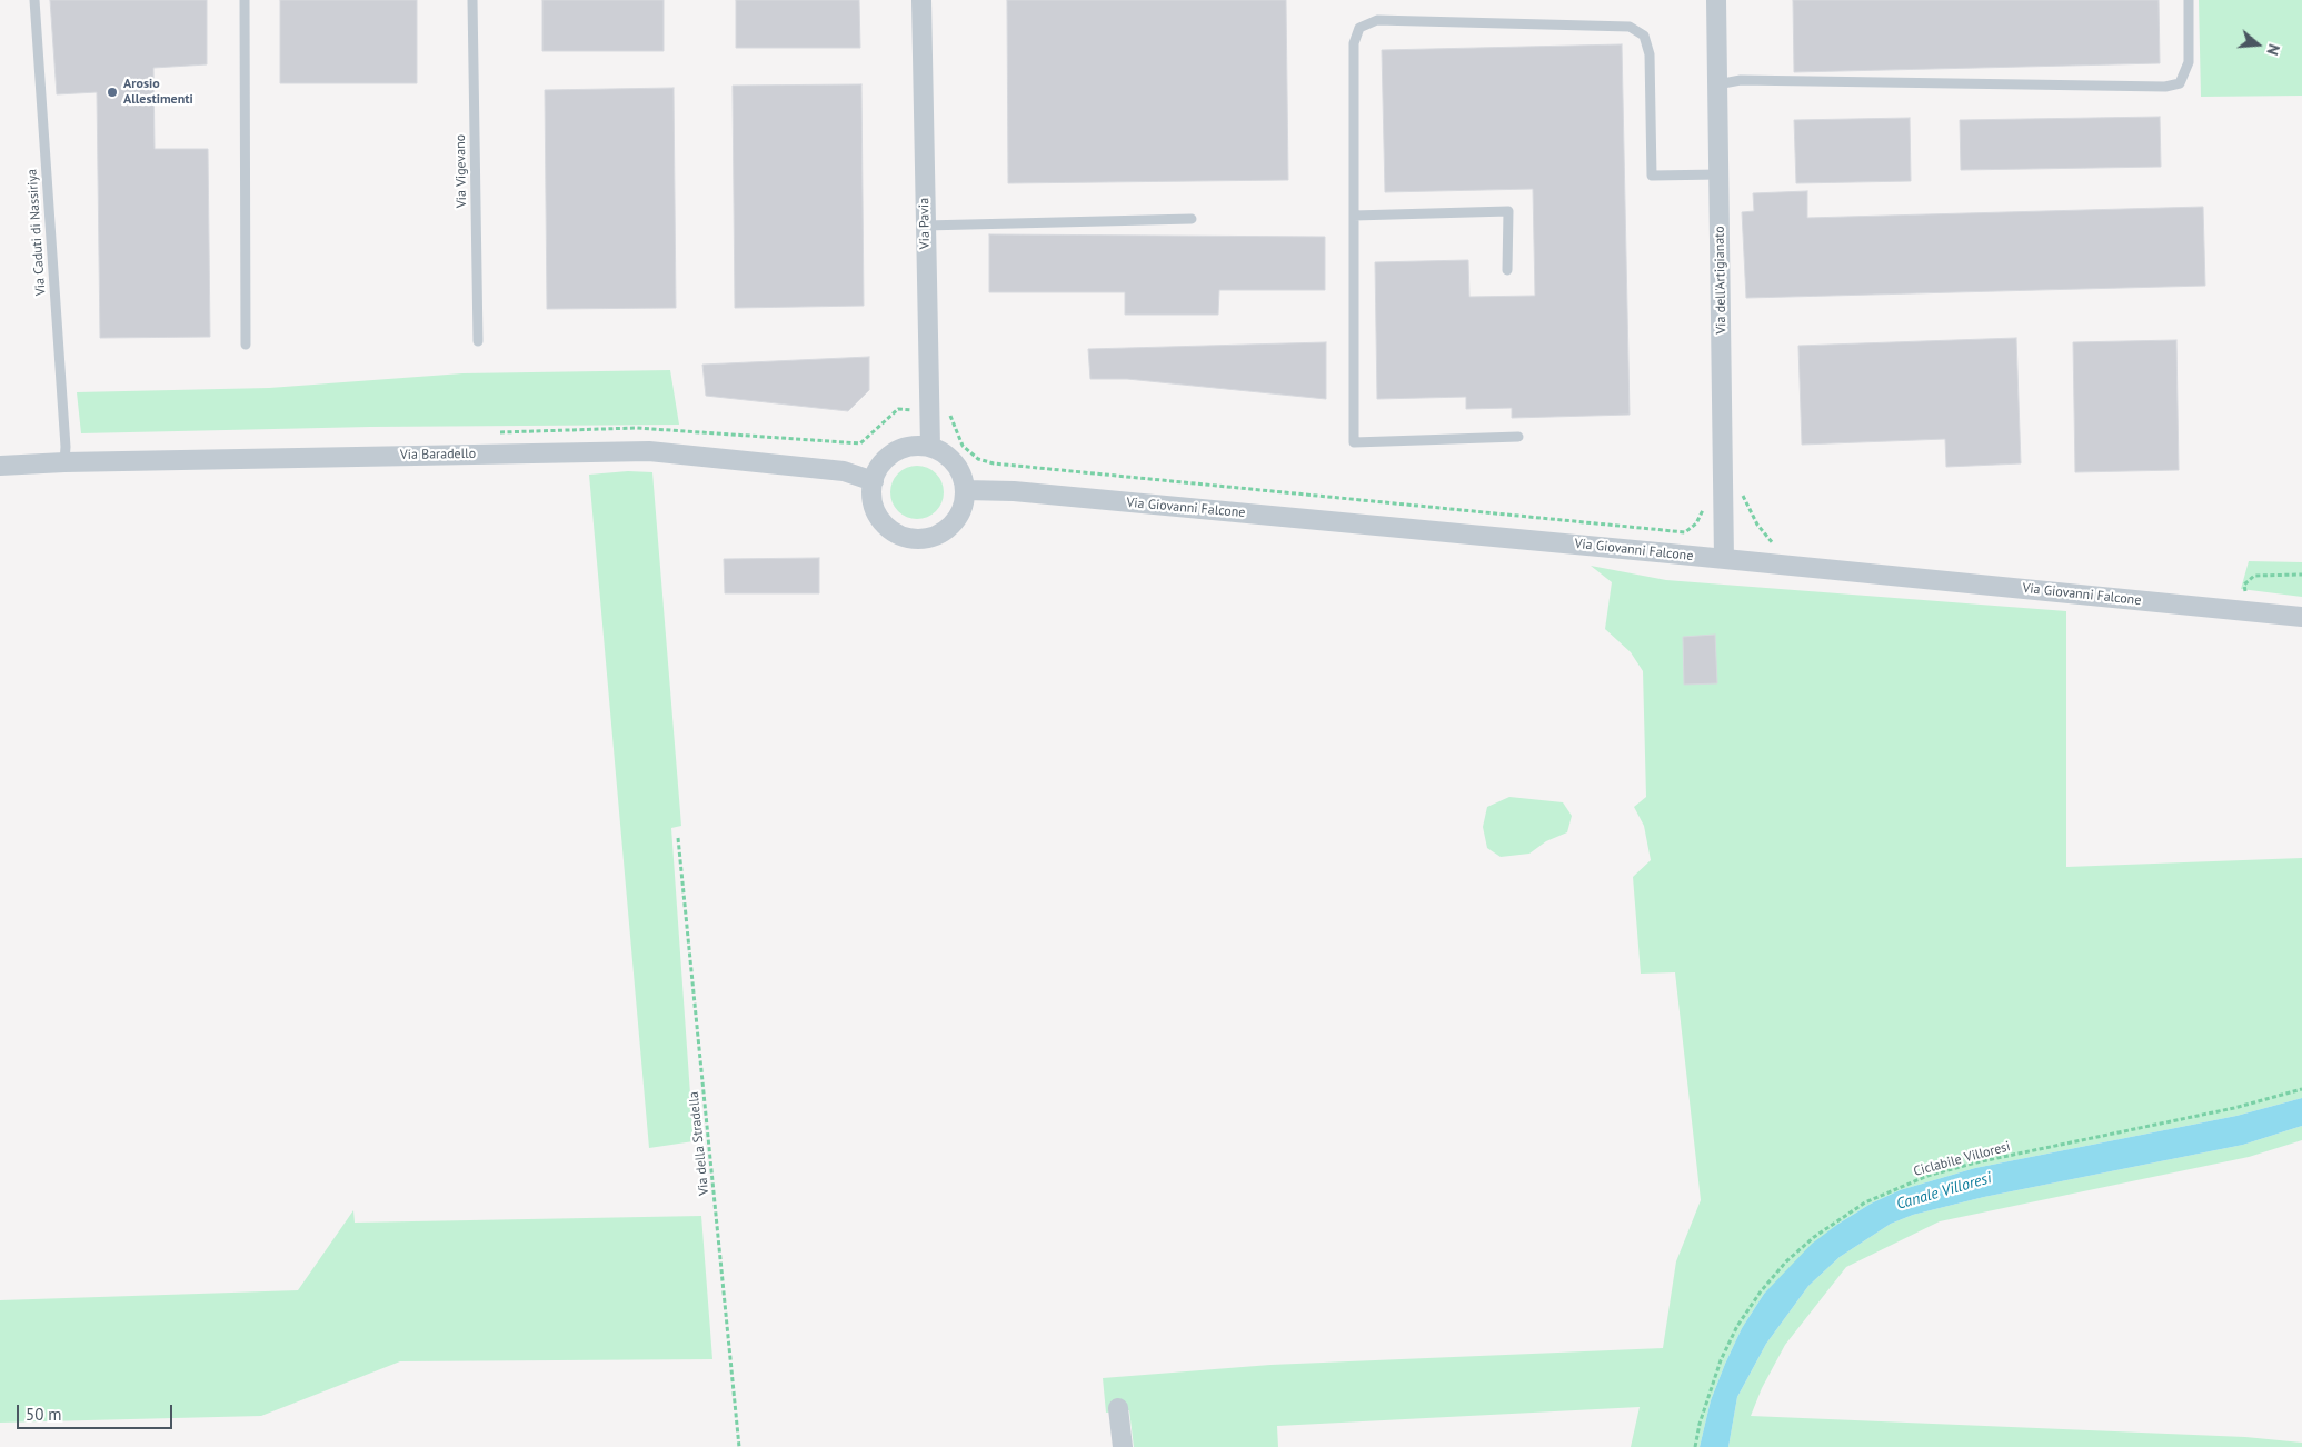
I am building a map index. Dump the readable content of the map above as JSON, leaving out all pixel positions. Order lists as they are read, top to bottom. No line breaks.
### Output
{"streets":{"street":["Via Pavia","Via dell'Artigianato","Via Baradello","Via Giovanni Falcone"],"lane":["Via Vigevano","Via Caduti di Nassiriya"],"path":["Via della Stradella","Ciclabile Villoresi"]},"crossings":[["Via Pavia","Via Baradello"],["Via Pavia","Via Giovanni Falcone"],["Via Caduti di Nassiriya","Via Baradello"],["Via dell'Artigianato","Via Giovanni Falcone"],["Via Baradello","Via Giovanni Falcone"]],"water":["Canale Villoresi"],"places":["Arosio Allestimenti"],"scale_bar":"50 m","north":"right"}
